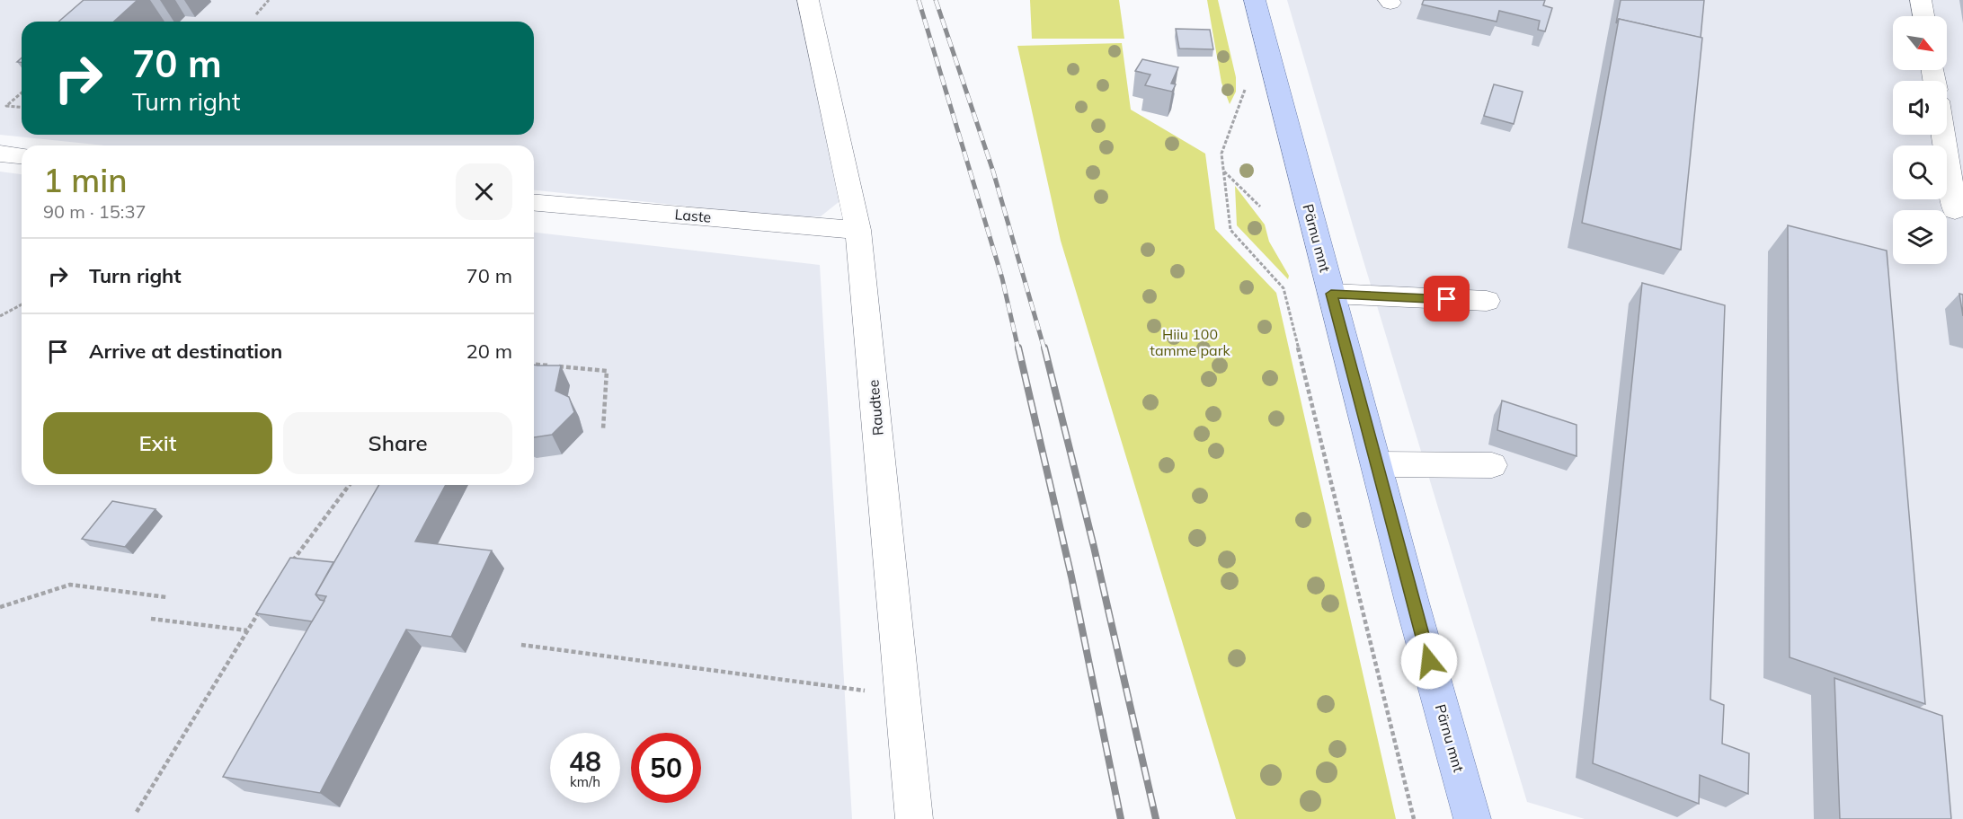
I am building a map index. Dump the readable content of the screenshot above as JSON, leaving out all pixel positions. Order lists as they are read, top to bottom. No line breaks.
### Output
{"streets":{"main road":["Pärnu mnt"],"street":["Laste","Raudtee"]},"crossings":[["Laste","Raudtee"]],"parks":["Hiiu 100 tamme park"],"north":"bottom right","page":{"turn":["70 m","Turn right"],"heading":["1 min","90 m · 15:37"],"list":[{"name":"Turn right","value":"70 m"},{"name":"Arrive at destination","value":"20 m"}],"buttons":["Exit","Share"],"speed":"48 km/h","limit":"50"}}
